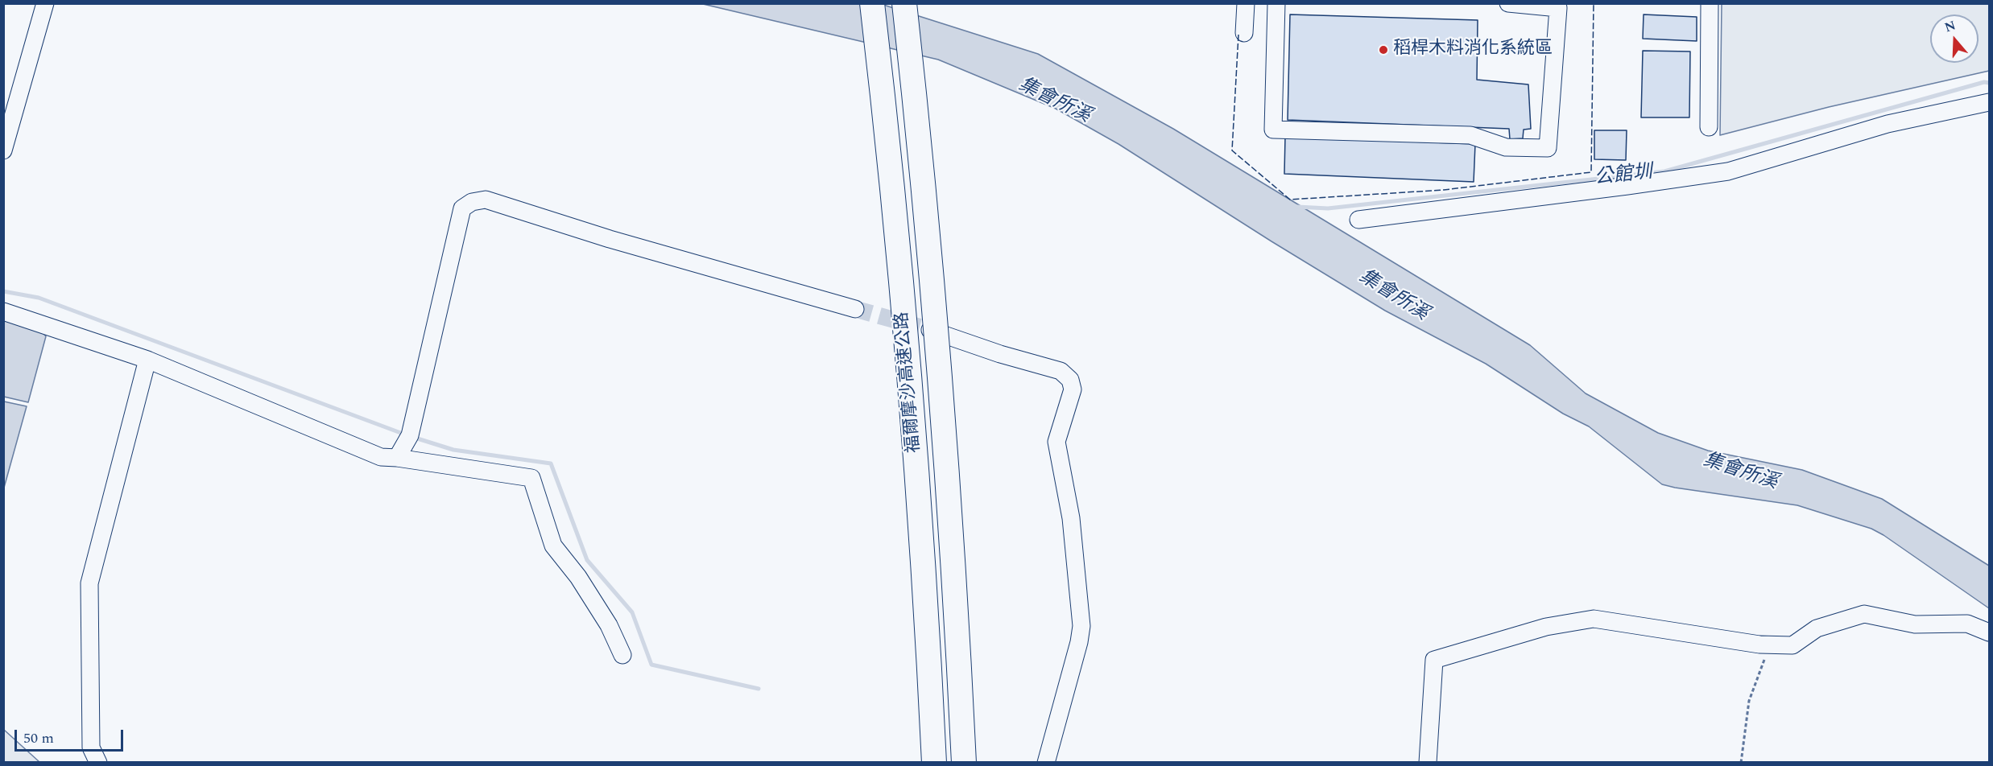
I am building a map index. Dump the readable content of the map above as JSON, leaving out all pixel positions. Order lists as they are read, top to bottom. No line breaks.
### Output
{"streets":{"highway":["福爾摩沙高速公路"]},"water":["集會所溪","公館圳"],"places":["稻桿木料消化系統區"],"scale_bar":"50 m","north":"top"}
